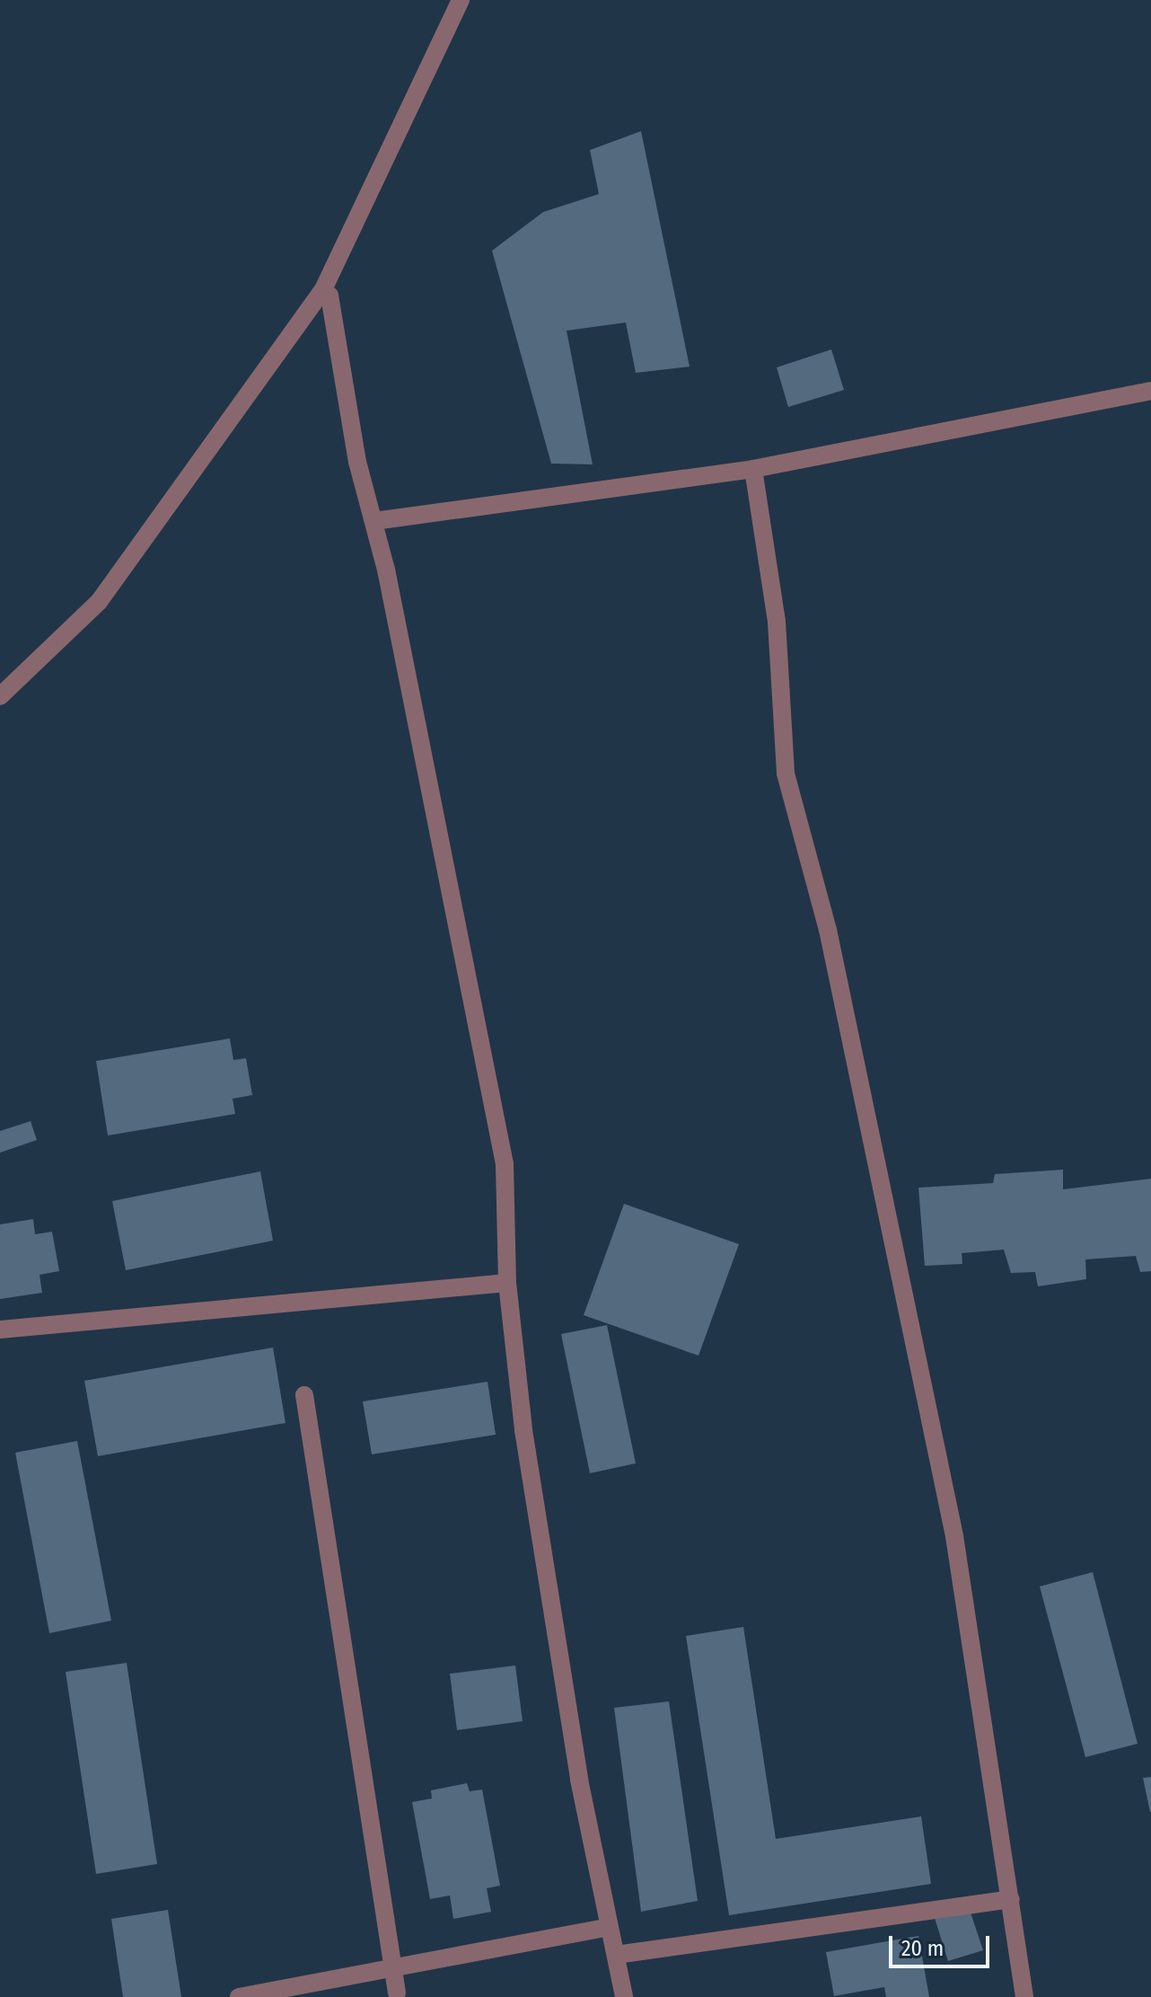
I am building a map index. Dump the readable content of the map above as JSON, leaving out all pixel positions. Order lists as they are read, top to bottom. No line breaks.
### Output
{"scale_bar":"20 m"}
